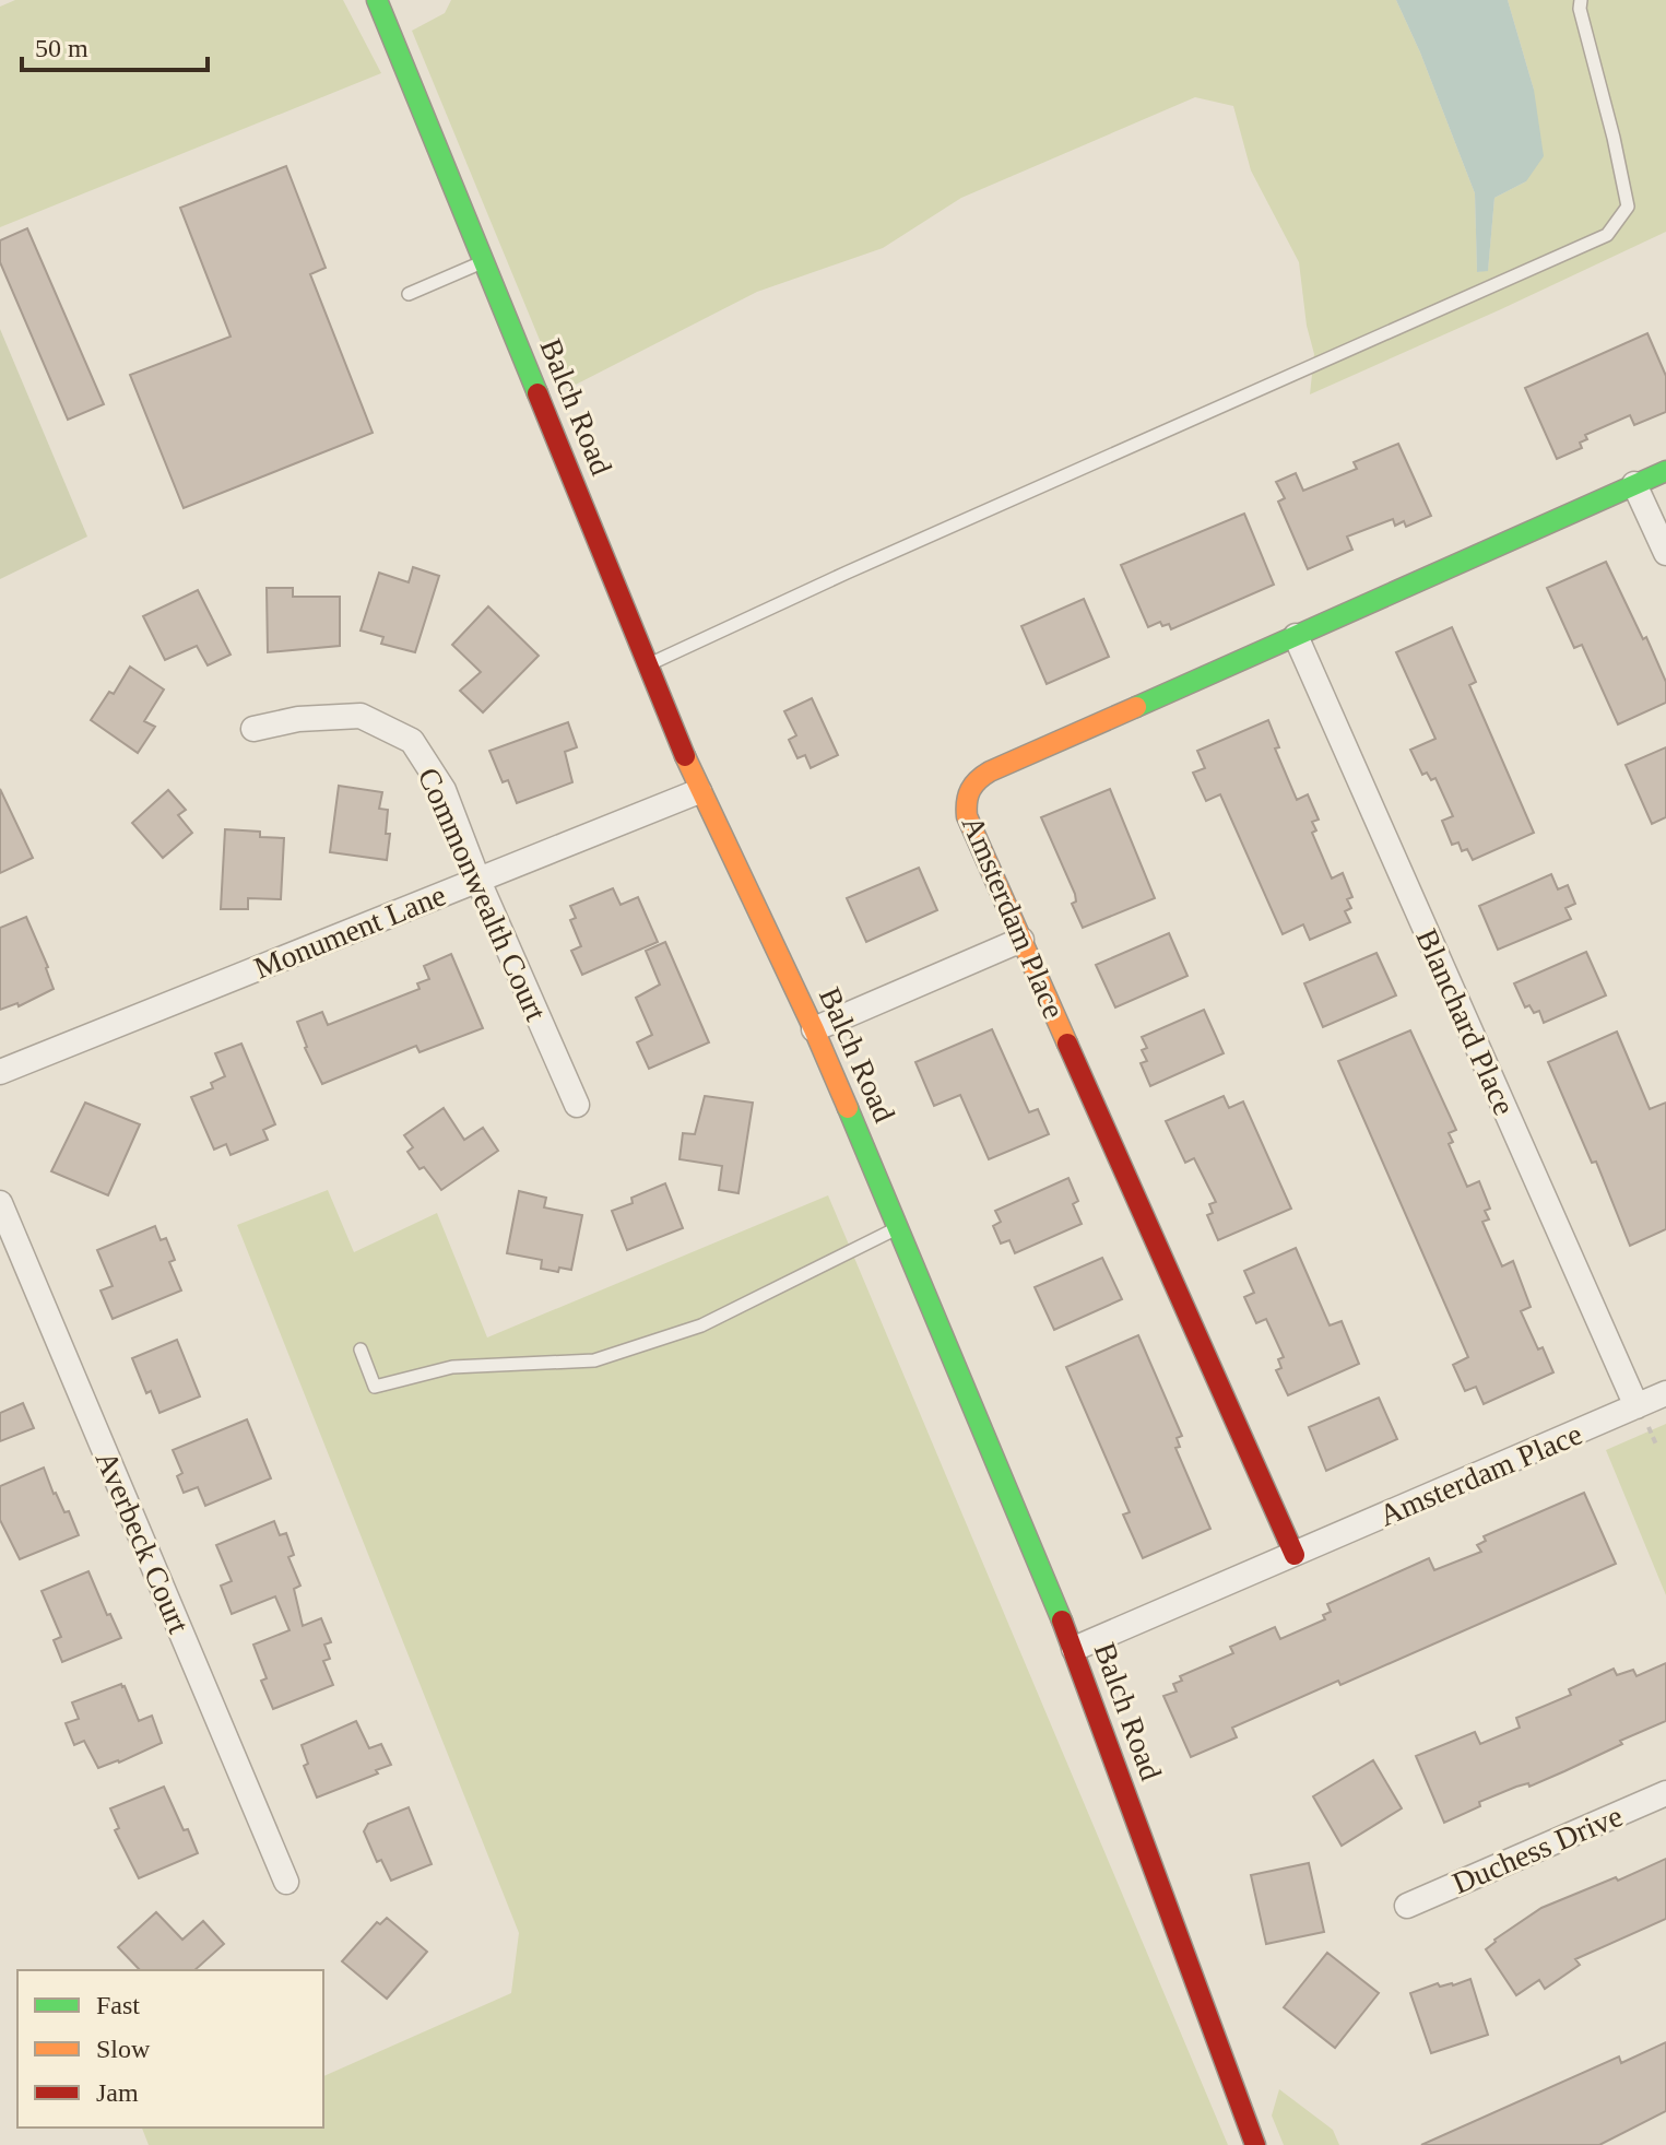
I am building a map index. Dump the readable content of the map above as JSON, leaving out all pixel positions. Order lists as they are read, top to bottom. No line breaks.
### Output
{"streets":{"street":["Balch Road","Commonwealth Court","Amsterdam Place","Monument Lane","Blanchard Place","Averbeck Court","Duchess Drive"]},"crossings":[["Balch Road","Amsterdam Place"],["Balch Road","Monument Lane"],["Commonwealth Court","Monument Lane"],["Amsterdam Place","Blanchard Place"]],"legend":["Fast","Slow","Jam"],"scale_bar":"50 m"}
